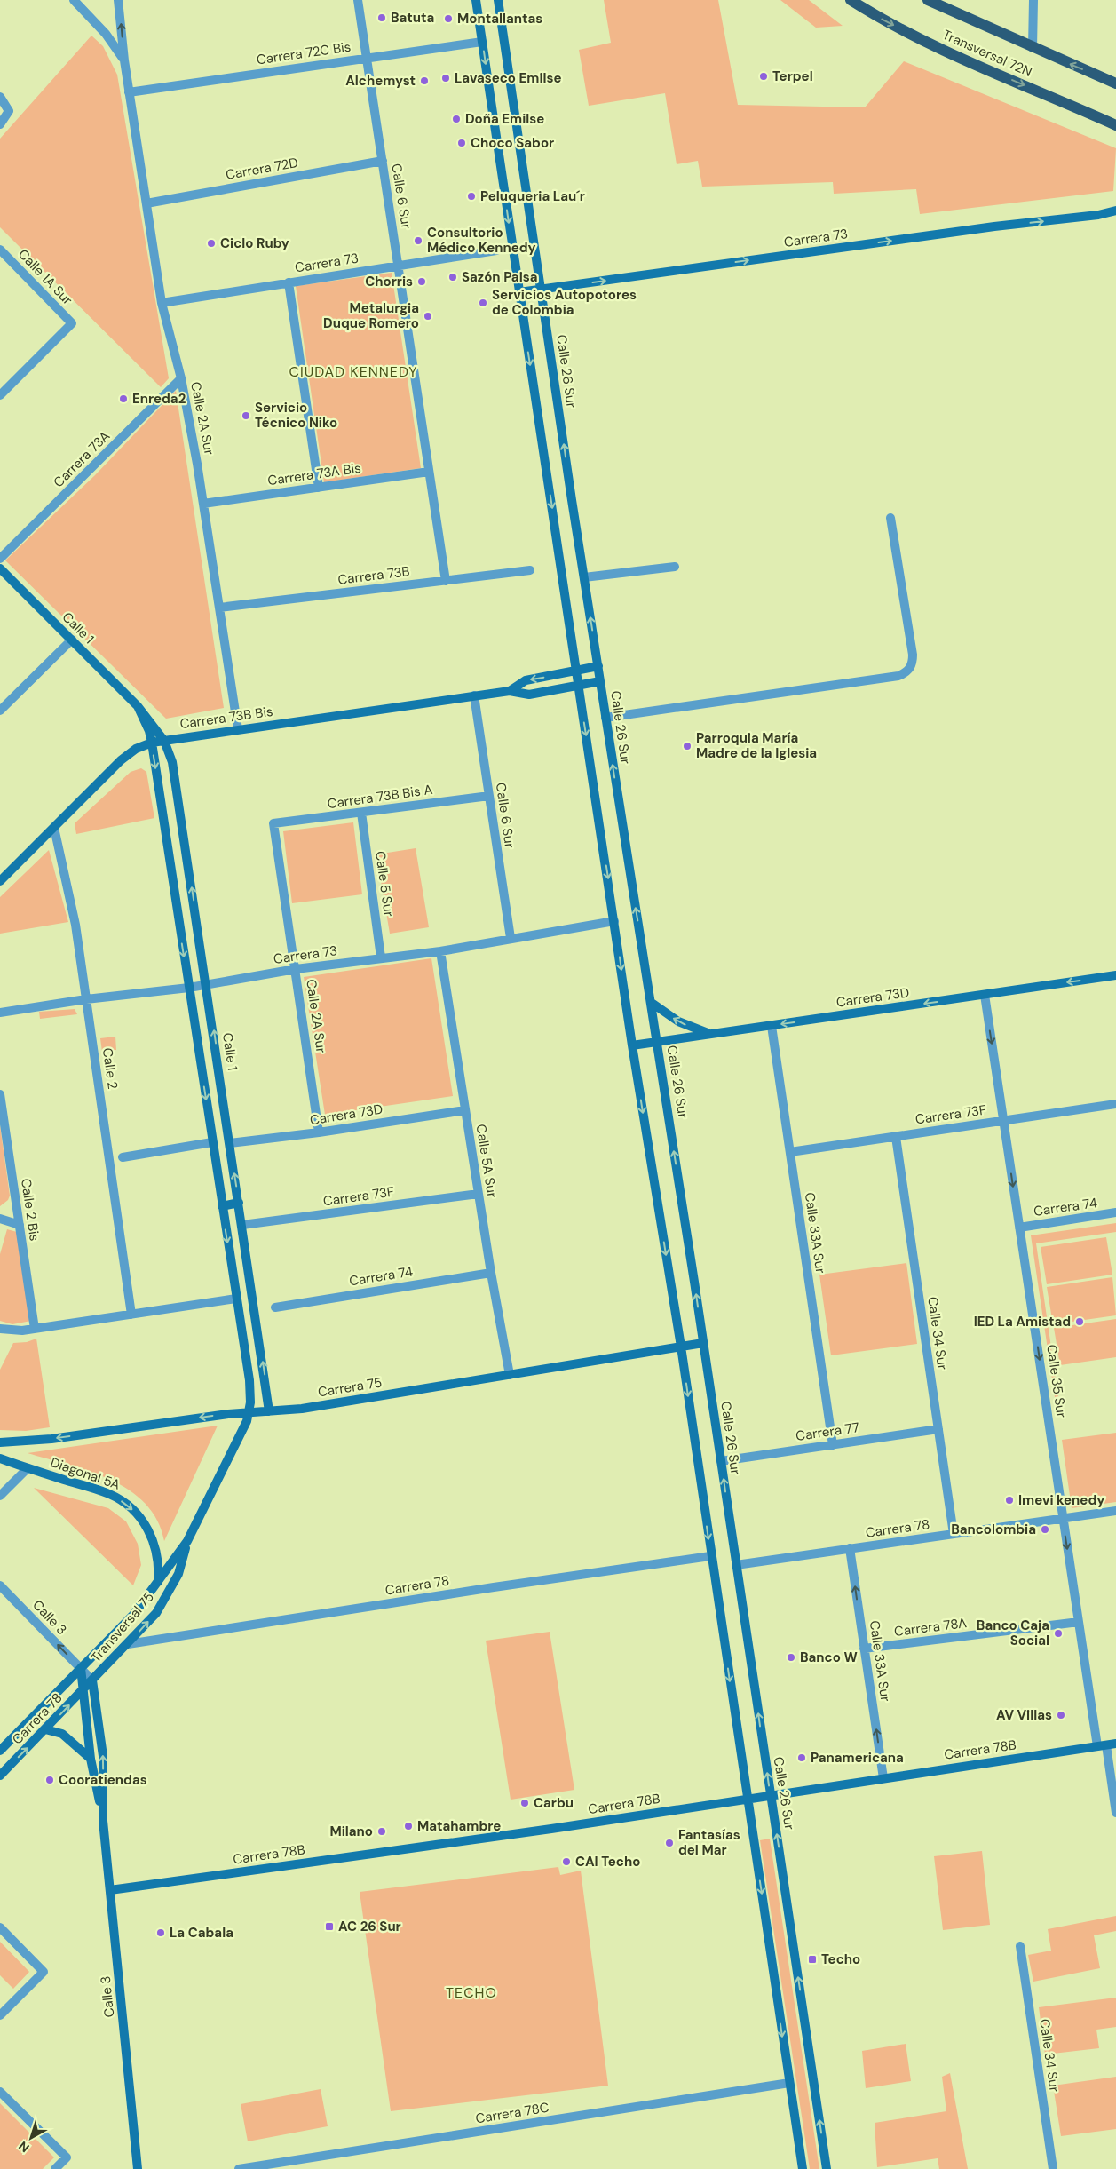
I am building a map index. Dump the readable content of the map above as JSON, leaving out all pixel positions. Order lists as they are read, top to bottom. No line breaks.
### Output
{"streets":{"main road":["Transversal 72N"],"street":["Carrera 72C Bis","Carrera 72D","Calle 6 Sur","Carrera 73","Calle 1A Sur","Calle 26 Sur","Calle 2A Sur","Carrera 73A","Carrera 73A Bis","Carrera 73B","Calle 1","Carrera 73B Bis","Carrera 73B Bis A","Calle 5 Sur","Carrera 73D","Calle 2","Carrera 73F","Calle 5A Sur","Carrera 74","Calle 2 Bis","Calle 33A Sur","Calle 34 Sur","Calle 35 Sur","Carrera 75","Carrera 77","Diagonal 5A","Carrera 78","Calle 3","Transversal 75","Carrera 78A","Carrera 78B","Carrera 78C"]},"crossings":[["Carrera 72C Bis","Calle 6 Sur"],["Carrera 72C Bis","Calle 2A Sur"],["Carrera 72D","Calle 6 Sur"],["Carrera 72D","Calle 2A Sur"],["Calle 6 Sur","Carrera 73"],["Calle 6 Sur","Carrera 73A Bis"],["Calle 6 Sur","Carrera 73B"],["Calle 6 Sur","Carrera 73B Bis"],["Calle 6 Sur","Carrera 73B Bis A"],["Carrera 73","Calle 26 Sur"],["Carrera 73","Calle 2A Sur"],["Carrera 73","Calle 1"],["Carrera 73","Calle 5 Sur"],["Carrera 73","Calle 2"],["Carrera 73","Calle 5A Sur"],["Calle 26 Sur","Carrera 73B Bis"],["Calle 26 Sur","Carrera 73D"],["Calle 26 Sur","Carrera 75"],["Calle 26 Sur","Carrera 77"],["Calle 26 Sur","Carrera 78"],["Calle 26 Sur","Carrera 78B"],["Calle 2A Sur","Carrera 73A"],["Calle 2A Sur","Carrera 73A Bis"],["Calle 2A Sur","Carrera 73B"],["Calle 2A Sur","Carrera 73B Bis"],["Calle 2A Sur","Carrera 73B Bis A"],["Calle 2A Sur","Carrera 73D"],["Calle 1","Carrera 73B Bis"],["Calle 1","Carrera 73D"],["Calle 1","Carrera 73F"],["Calle 1","Carrera 75"],["Calle 1","Transversal 75"],["Carrera 73B Bis","Calle 2"],["Carrera 73B Bis A","Calle 5 Sur"],["Carrera 73D","Calle 5A Sur"],["Carrera 73D","Calle 33A Sur"],["Carrera 73D","Calle 35 Sur"],["Carrera 73F","Calle 5A Sur"],["Carrera 73F","Calle 33A Sur"],["Carrera 73F","Calle 34 Sur"],["Carrera 73F","Calle 35 Sur"],["Calle 5A Sur","Carrera 74"],["Calle 5A Sur","Carrera 75"],["Carrera 74","Calle 35 Sur"],["Calle 33A Sur","Carrera 77"],["Calle 33A Sur","Carrera 78"],["Calle 33A Sur","Carrera 78A"],["Calle 33A Sur","Carrera 78B"],["Calle 34 Sur","Carrera 77"],["Calle 34 Sur","Carrera 78"],["Calle 35 Sur","Carrera 78"],["Calle 35 Sur","Carrera 78A"],["Calle 35 Sur","Carrera 78B"],["Carrera 75","Transversal 75"],["Diagonal 5A","Transversal 75"],["Carrera 78","Calle 3"],["Carrera 78","Transversal 75"],["Calle 3","Transversal 75"],["Calle 3","Carrera 78B"]],"one_way":["Carrera 73","Carrera 73D","Calle 33A Sur","Calle 35 Sur","Carrera 75","Diagonal 5A"],"districts":["CIUDAD KENNEDY","TECHO"],"places":{"other":["Batuta","Montallantas","Terpel","Lavaseco Emilse","Alchemyst","Doña Emilse","Choco Sabor","Peluqueria Lau´r","Consultorio Médico Kennedy","Ciclo Ruby","Sazón Paisa","Chorris","Servicios Autopotores de Colombia","Metalurgia Duque Romero","Enreda2","Servicio Técnico Niko","Parroquia María Madre de la Iglesia","IED La Amistad","Imevi kenedy","Bancolombia","Banco Caja Social","Banco W","AV Villas","Panamericana","Cooratiendas","Carbu","Matahambre","Milano","Fantasías del Mar","CAI Techo","La Cabala"],"transit":["AC 26 Sur","Techo"]},"north":"bottom left"}
